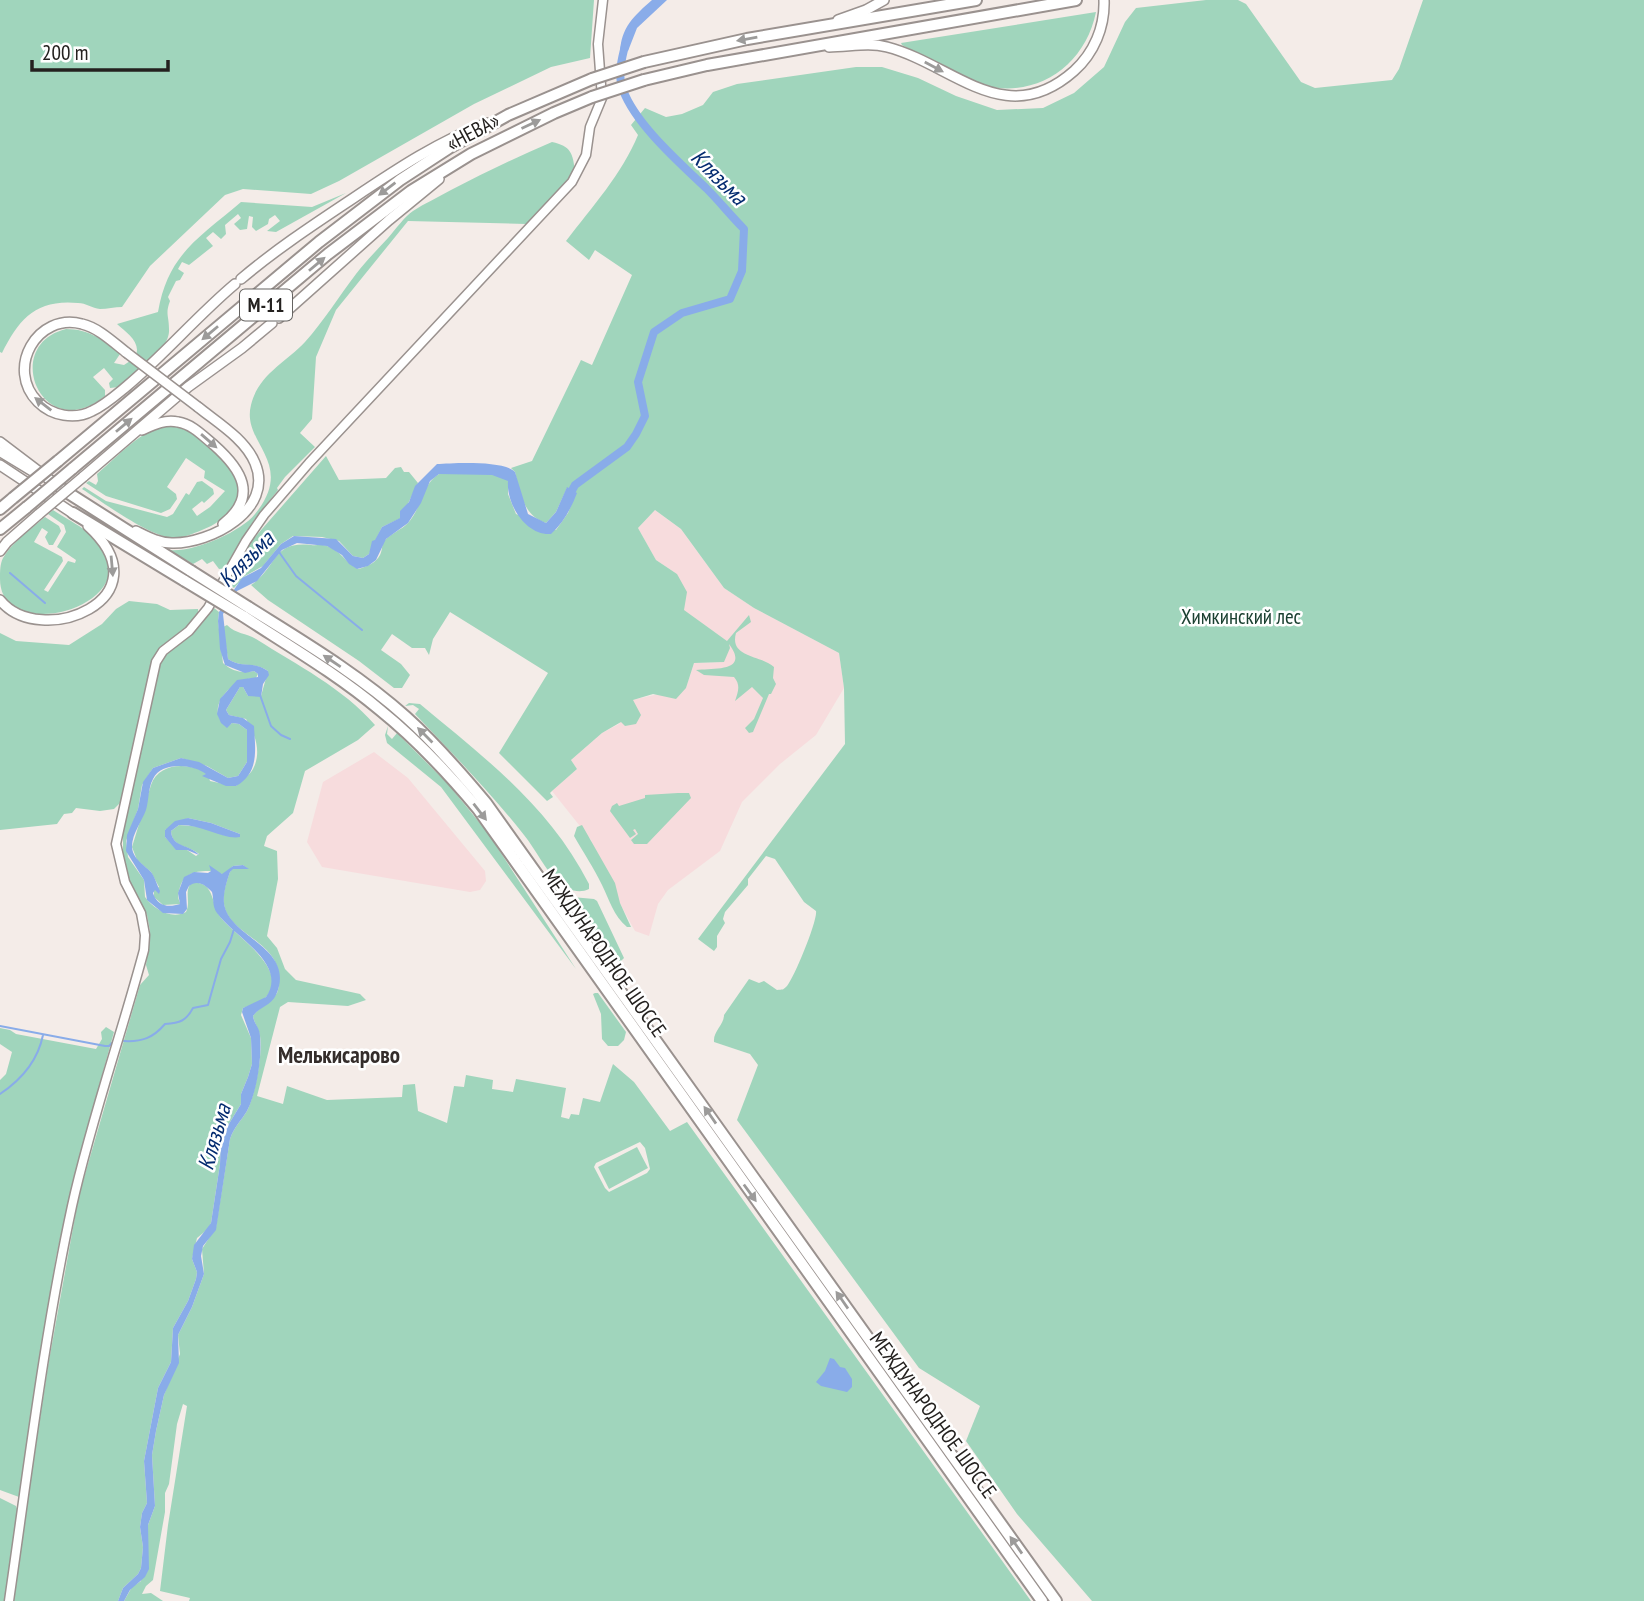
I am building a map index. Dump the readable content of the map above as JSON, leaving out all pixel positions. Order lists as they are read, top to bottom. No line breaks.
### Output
{"streets":{"highway":["«НЕВА»","М-11","МЕЖДУНАРОДНОЕ ШОССЕ"]},"crossings":[["«НЕВА»","М-11"],["М-11","МЕЖДУНАРОДНОЕ ШОССЕ"]],"districts":["Мелькисарово"],"water":["Клязьма"],"parks":["Химкинский лес"],"scale_bar":"200 m"}
